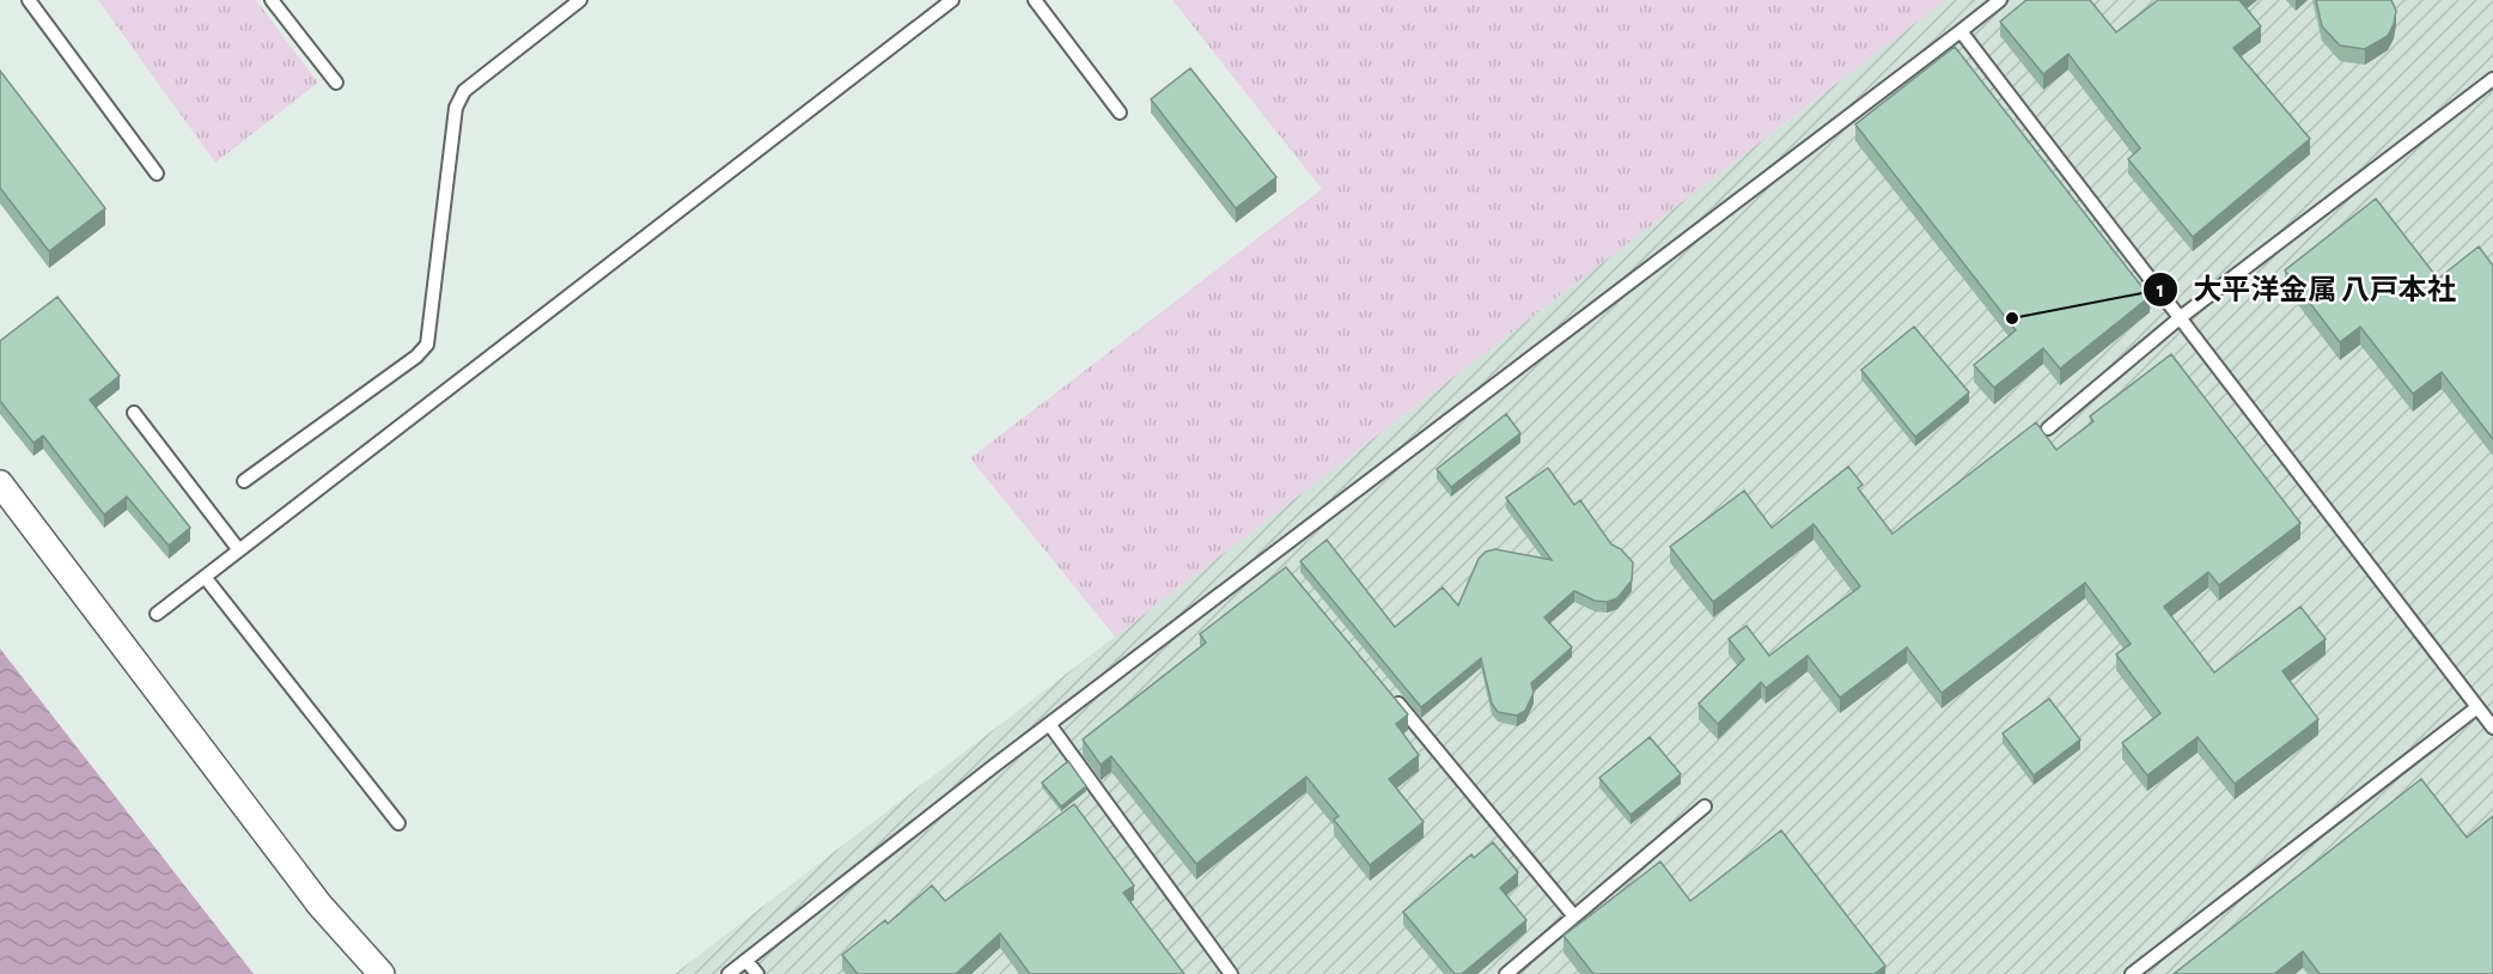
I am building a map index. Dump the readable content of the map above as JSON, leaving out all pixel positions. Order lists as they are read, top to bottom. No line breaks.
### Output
{"places":["大平洋金属 八戸本社"]}
